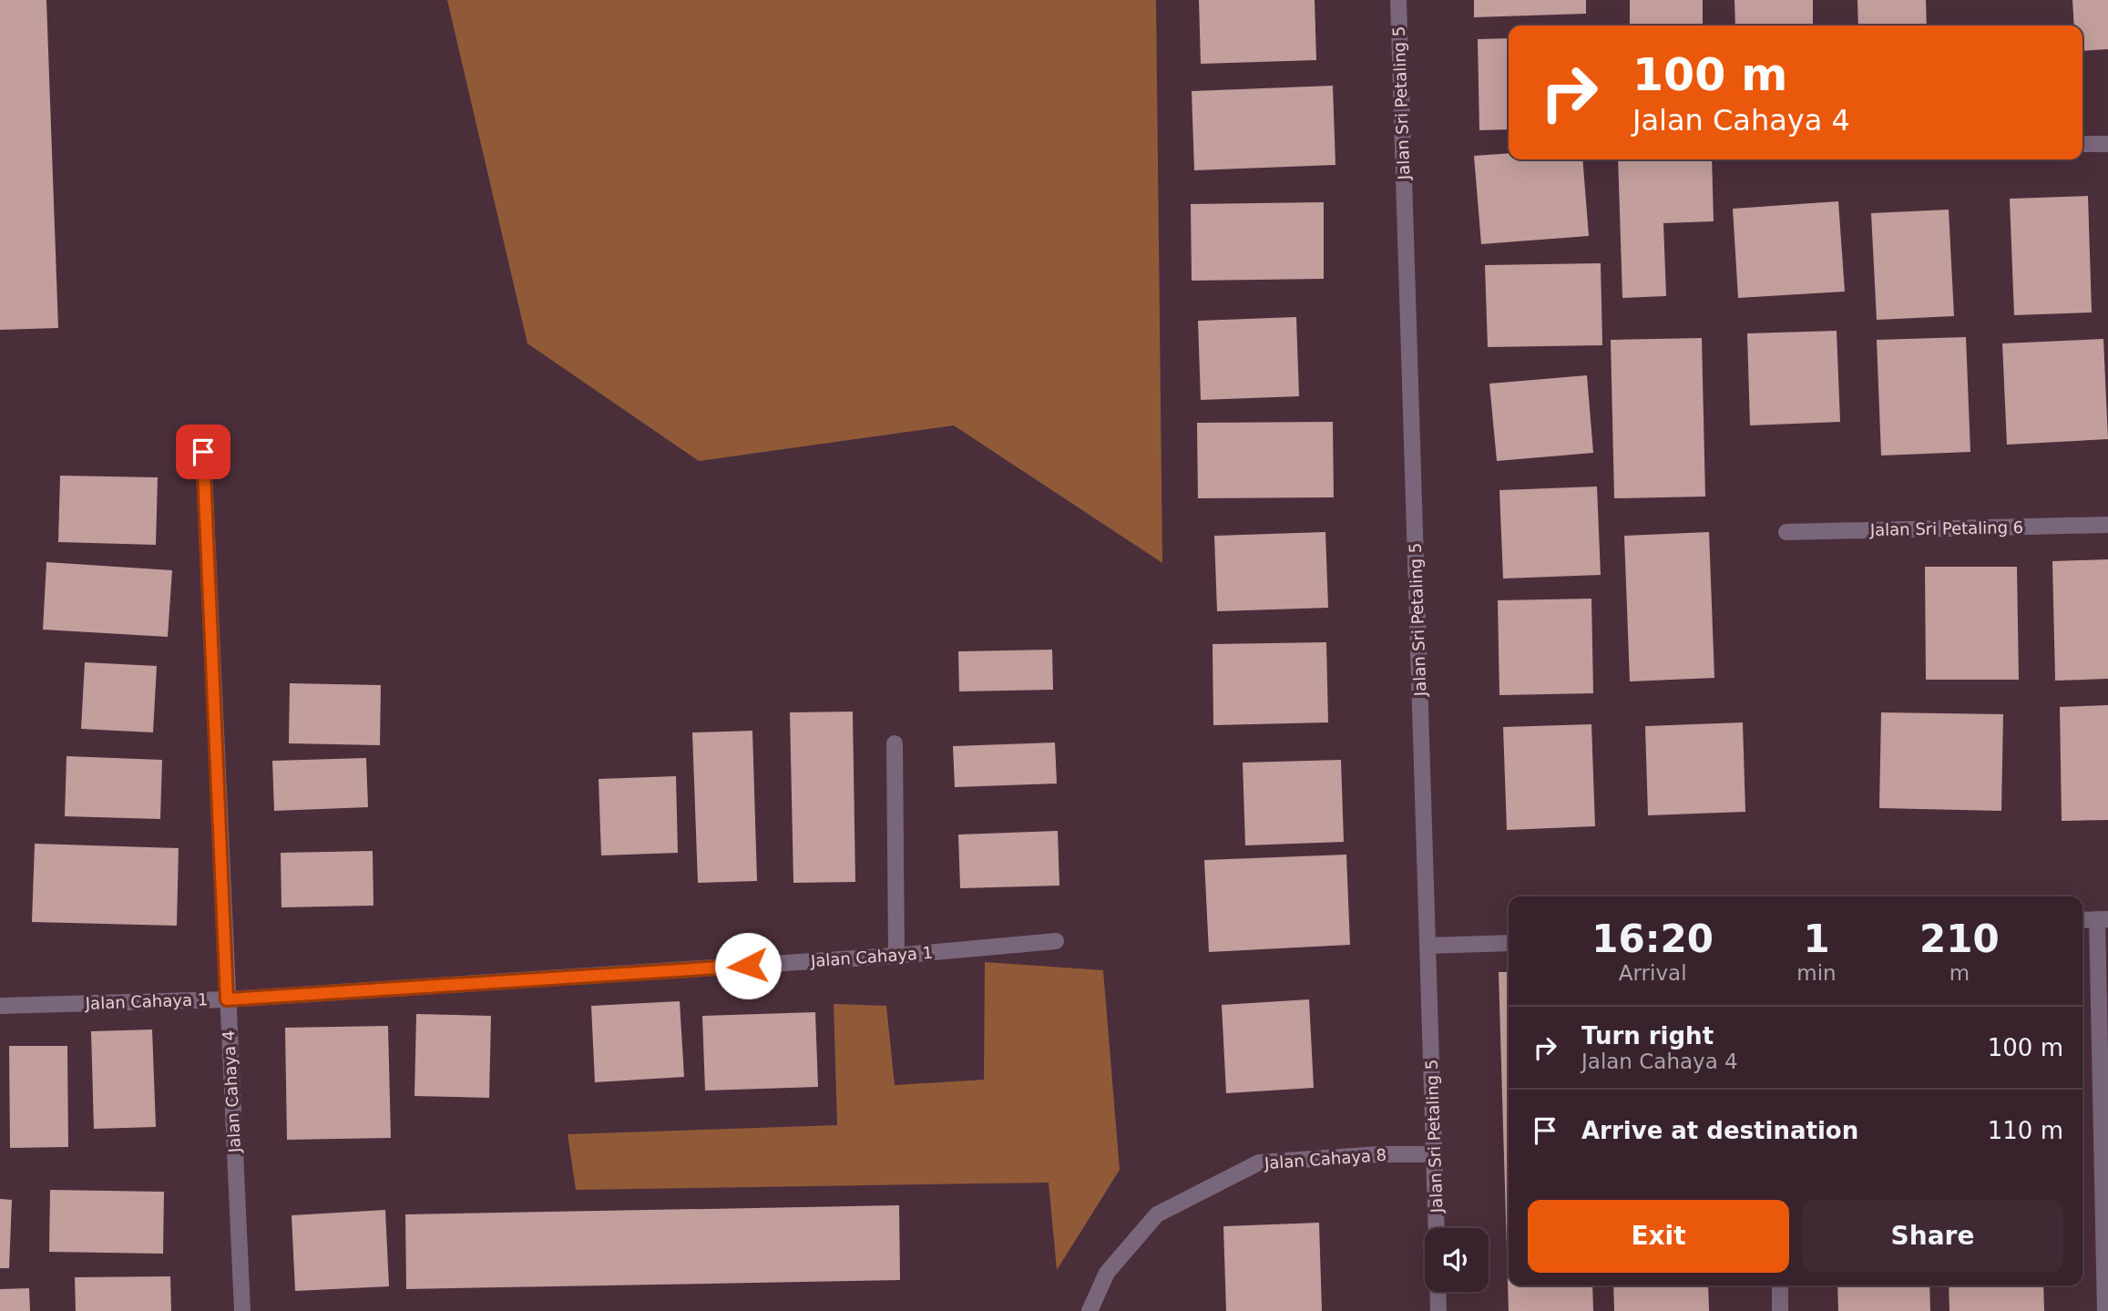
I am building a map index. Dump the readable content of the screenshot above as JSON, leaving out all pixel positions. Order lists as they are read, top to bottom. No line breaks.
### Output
{"streets":{"street":["Jalan Sri Petaling 5","Jalan Sri Petaling 6","Jalan Cahaya 1","Jalan Cahaya 4","Jalan Cahaya 8"]},"crossings":[["Jalan Sri Petaling 5","Jalan Cahaya 8"],["Jalan Cahaya 1","Jalan Cahaya 4"]],"page":{"turn":["100 m","Jalan Cahaya 4"],"eta":["16:20","Arrival","1","min","210","m"],"list":[{"name":"Turn right","note":"Jalan Cahaya 4","value":"100 m"},{"name":"Arrive at destination","value":"110 m"}],"buttons":["Exit","Share"]}}
